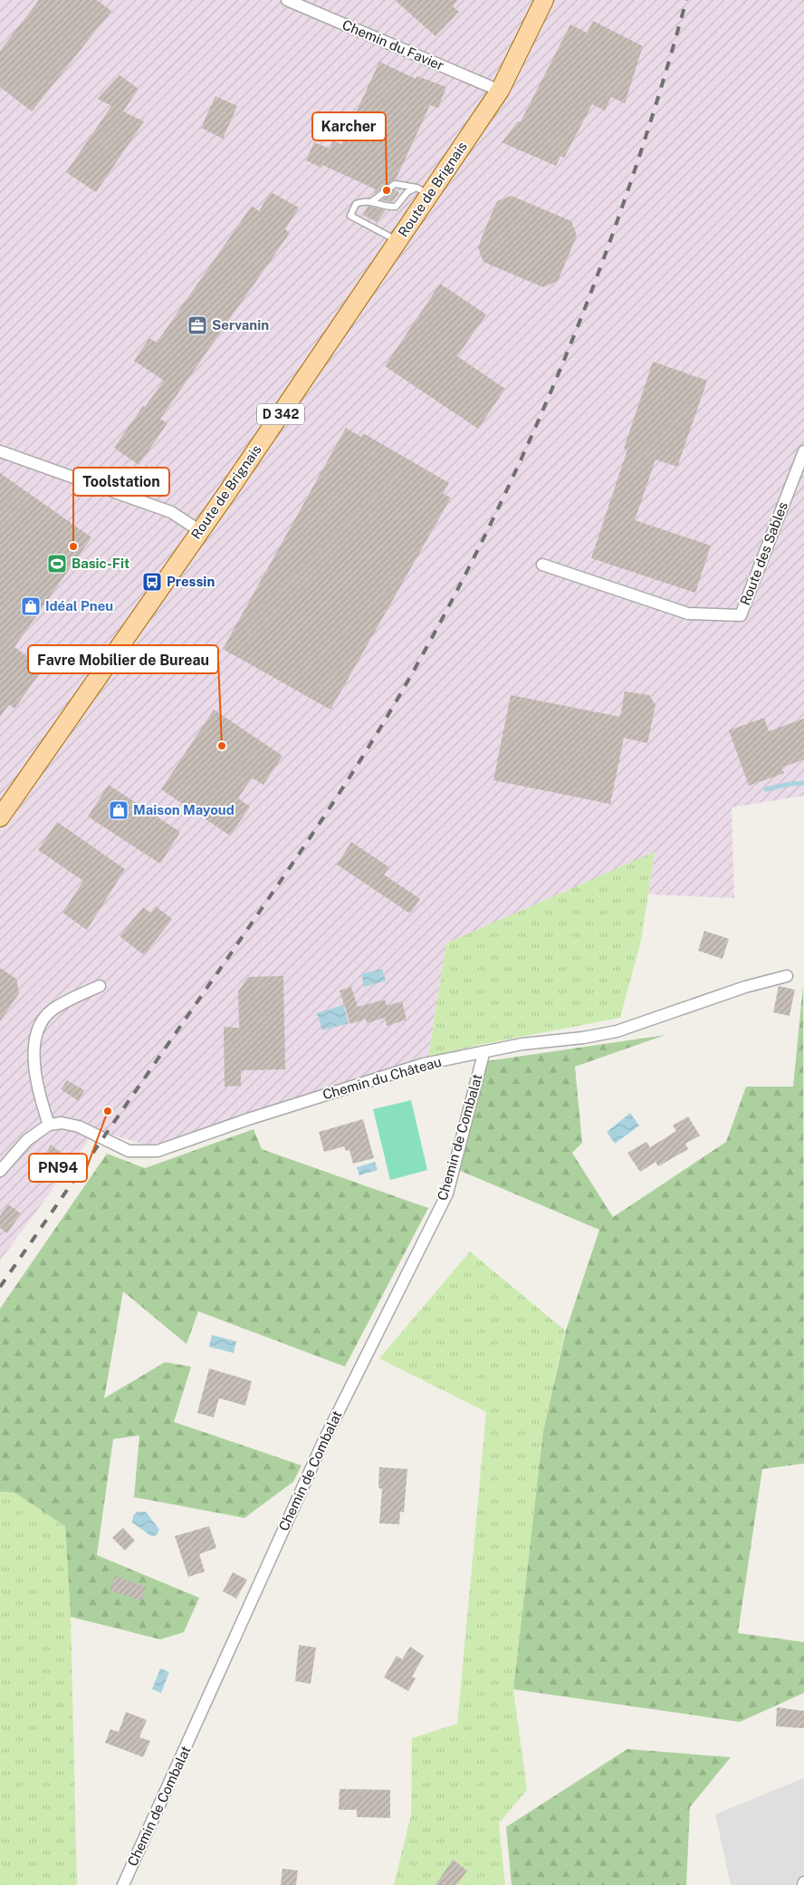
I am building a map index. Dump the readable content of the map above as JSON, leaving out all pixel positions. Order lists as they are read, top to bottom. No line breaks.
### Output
{"streets":{"main road":["Route de Brignais","D 342"],"street":["Chemin du Favier","Route des Sables","Chemin du Château","Chemin de Combalat"]},"crossings":[["Chemin du Favier","Route de Brignais"],["Chemin du Château","Chemin de Combalat"]],"places":{"other":["Karcher","Toolstation","Favre Mobilier de Bureau","PN94"],"office":["Servanin"],"sports":["Basic-Fit"],"bus stop":["Pressin"],"shop":["Idéal Pneu","Maison Mayoud"]}}
